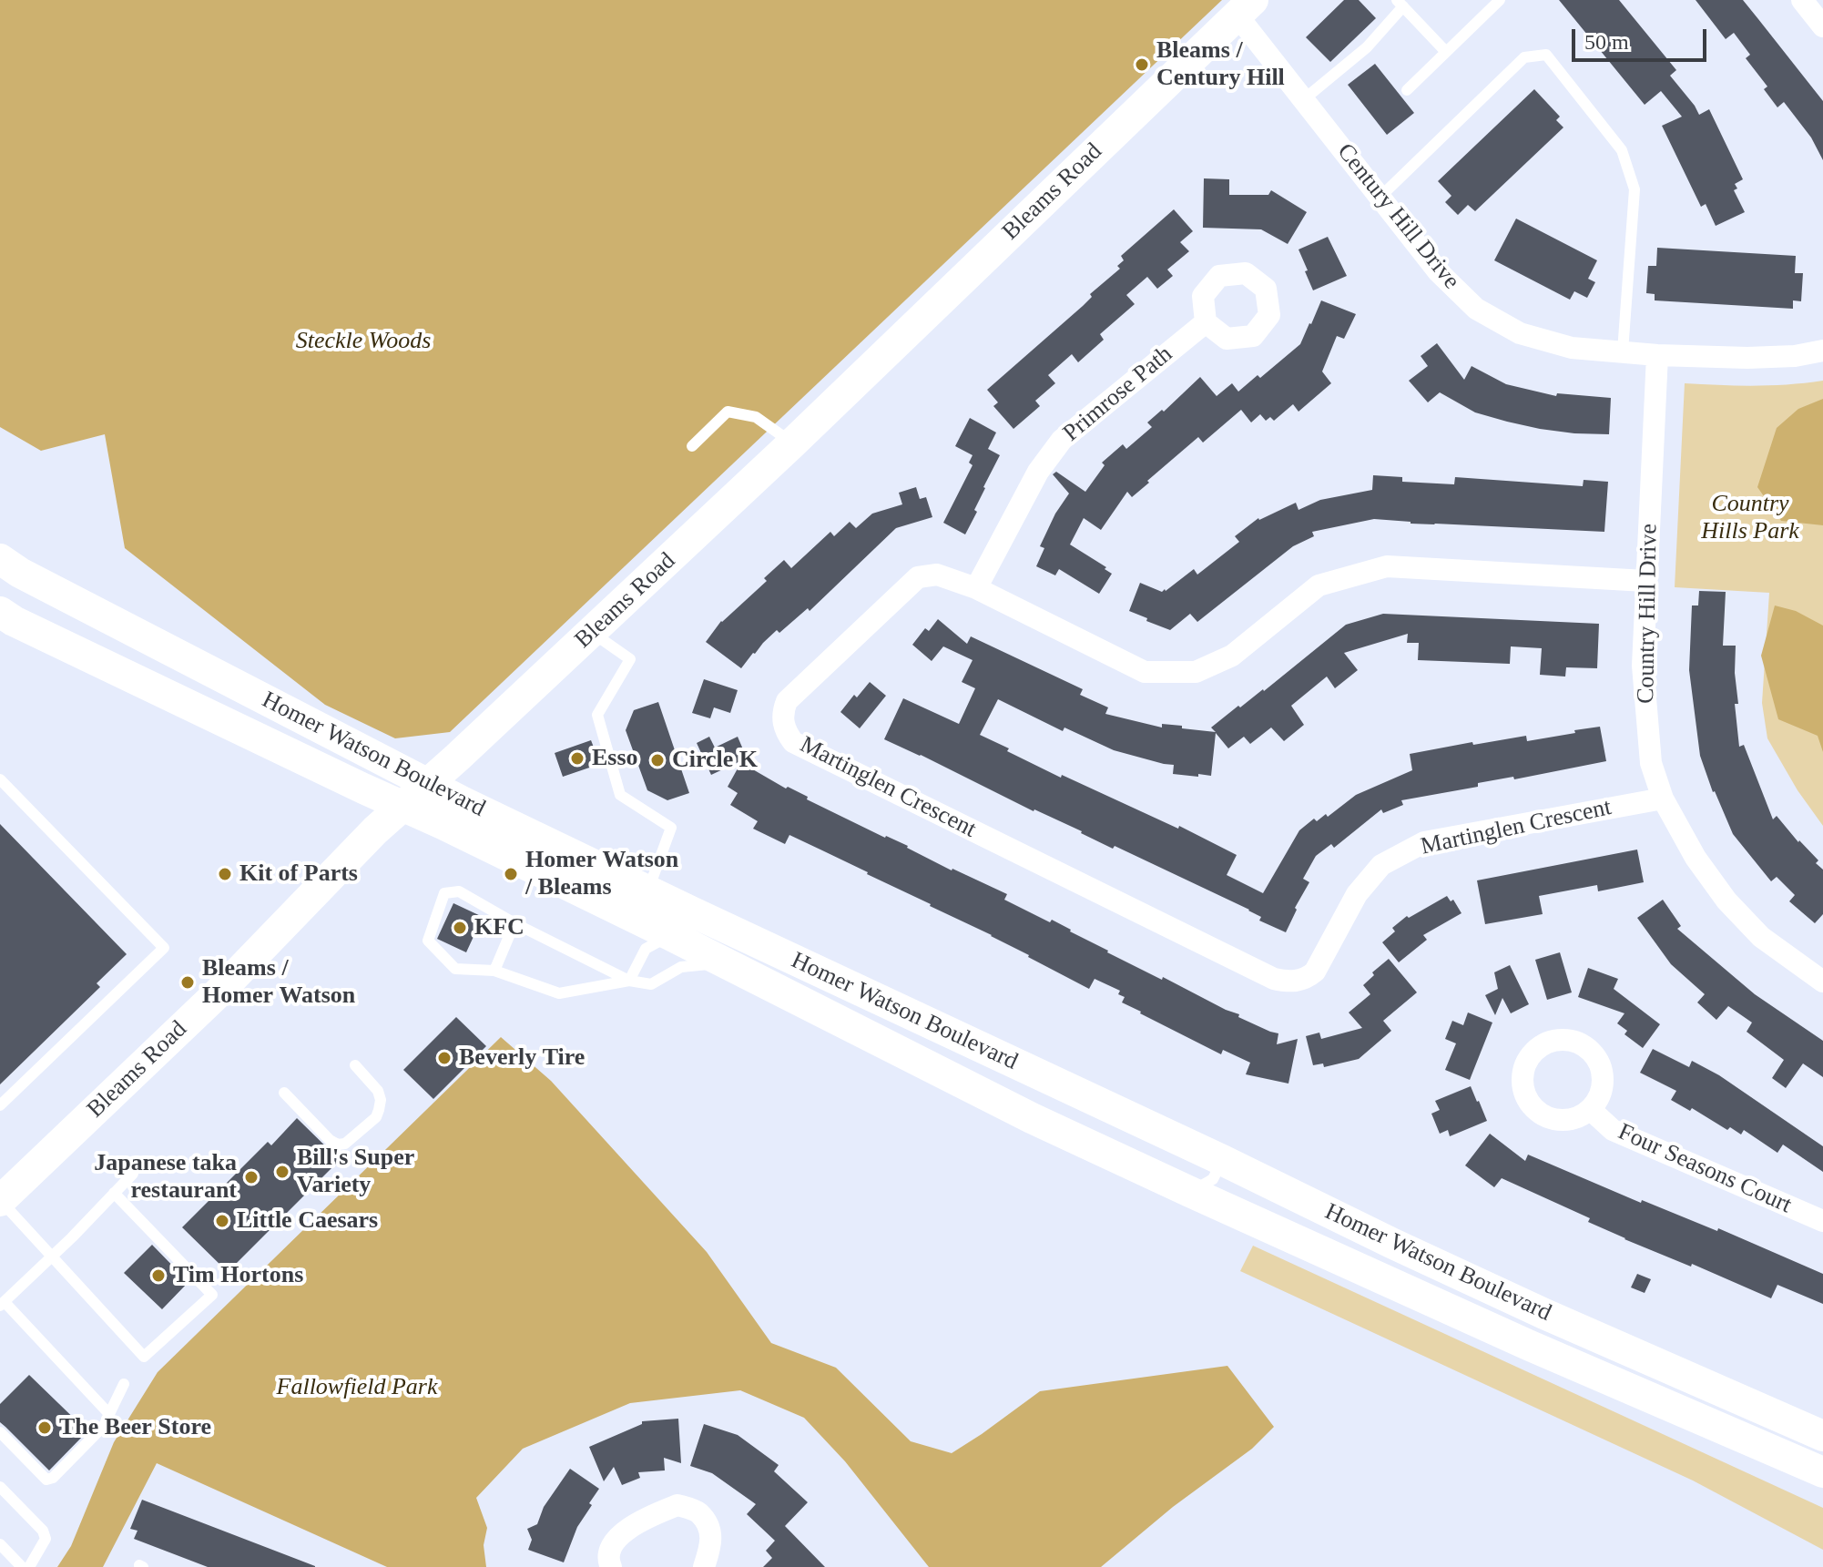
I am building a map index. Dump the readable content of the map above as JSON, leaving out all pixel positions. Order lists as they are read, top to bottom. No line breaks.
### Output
{"streets":{"main road":["Bleams Road","Homer Watson Boulevard"],"street":["Century Hill Drive","Primrose Path","Country Hill Drive","Martinglen Crescent","Four Seasons Court"]},"crossings":[["Bleams Road","Century Hill Drive"],["Bleams Road","Homer Watson Boulevard"],["Century Hill Drive","Country Hill Drive"],["Primrose Path","Martinglen Crescent"],["Country Hill Drive","Martinglen Crescent"]],"parks":["Steckle Woods","Country Hills Park","Fallowfield Park"],"places":["Bleams / Century Hill","Esso","Circle K","Kit of Parts","Homer Watson / Bleams","KFC","Bleams / Homer Watson","Beverly Tire","Bill's Super Variety","Japanese taka restaurant","Little Caesars","Tim Hortons","The Beer Store"],"scale_bar":"50 m"}
